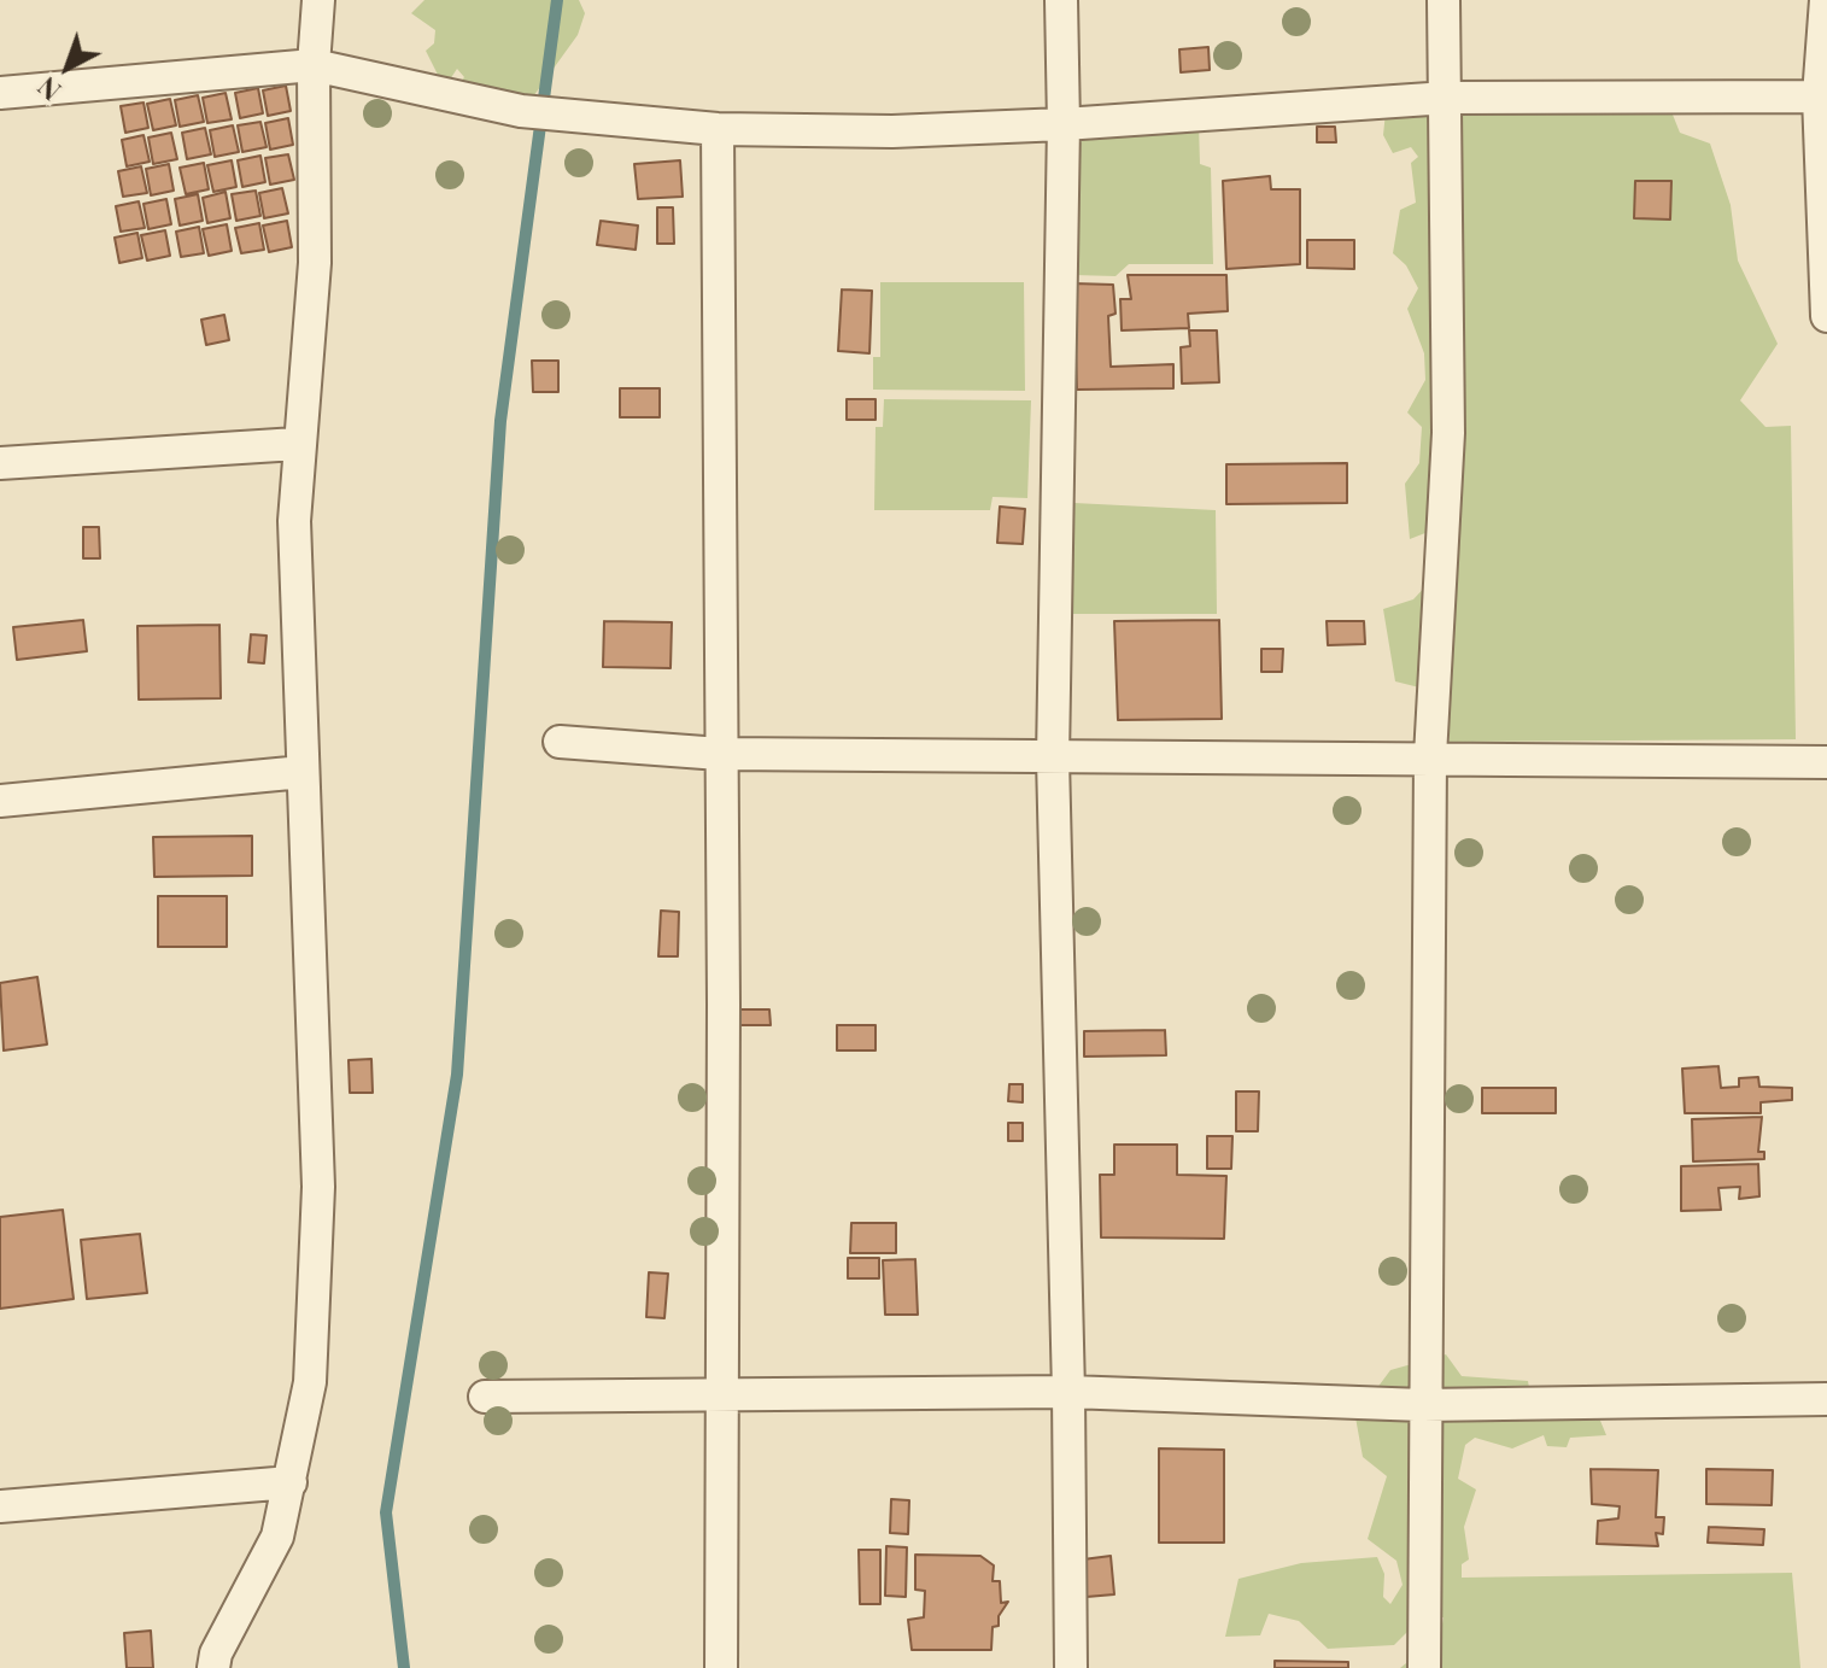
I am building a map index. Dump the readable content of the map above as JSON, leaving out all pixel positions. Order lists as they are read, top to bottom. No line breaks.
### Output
{"north":"bottom left"}
